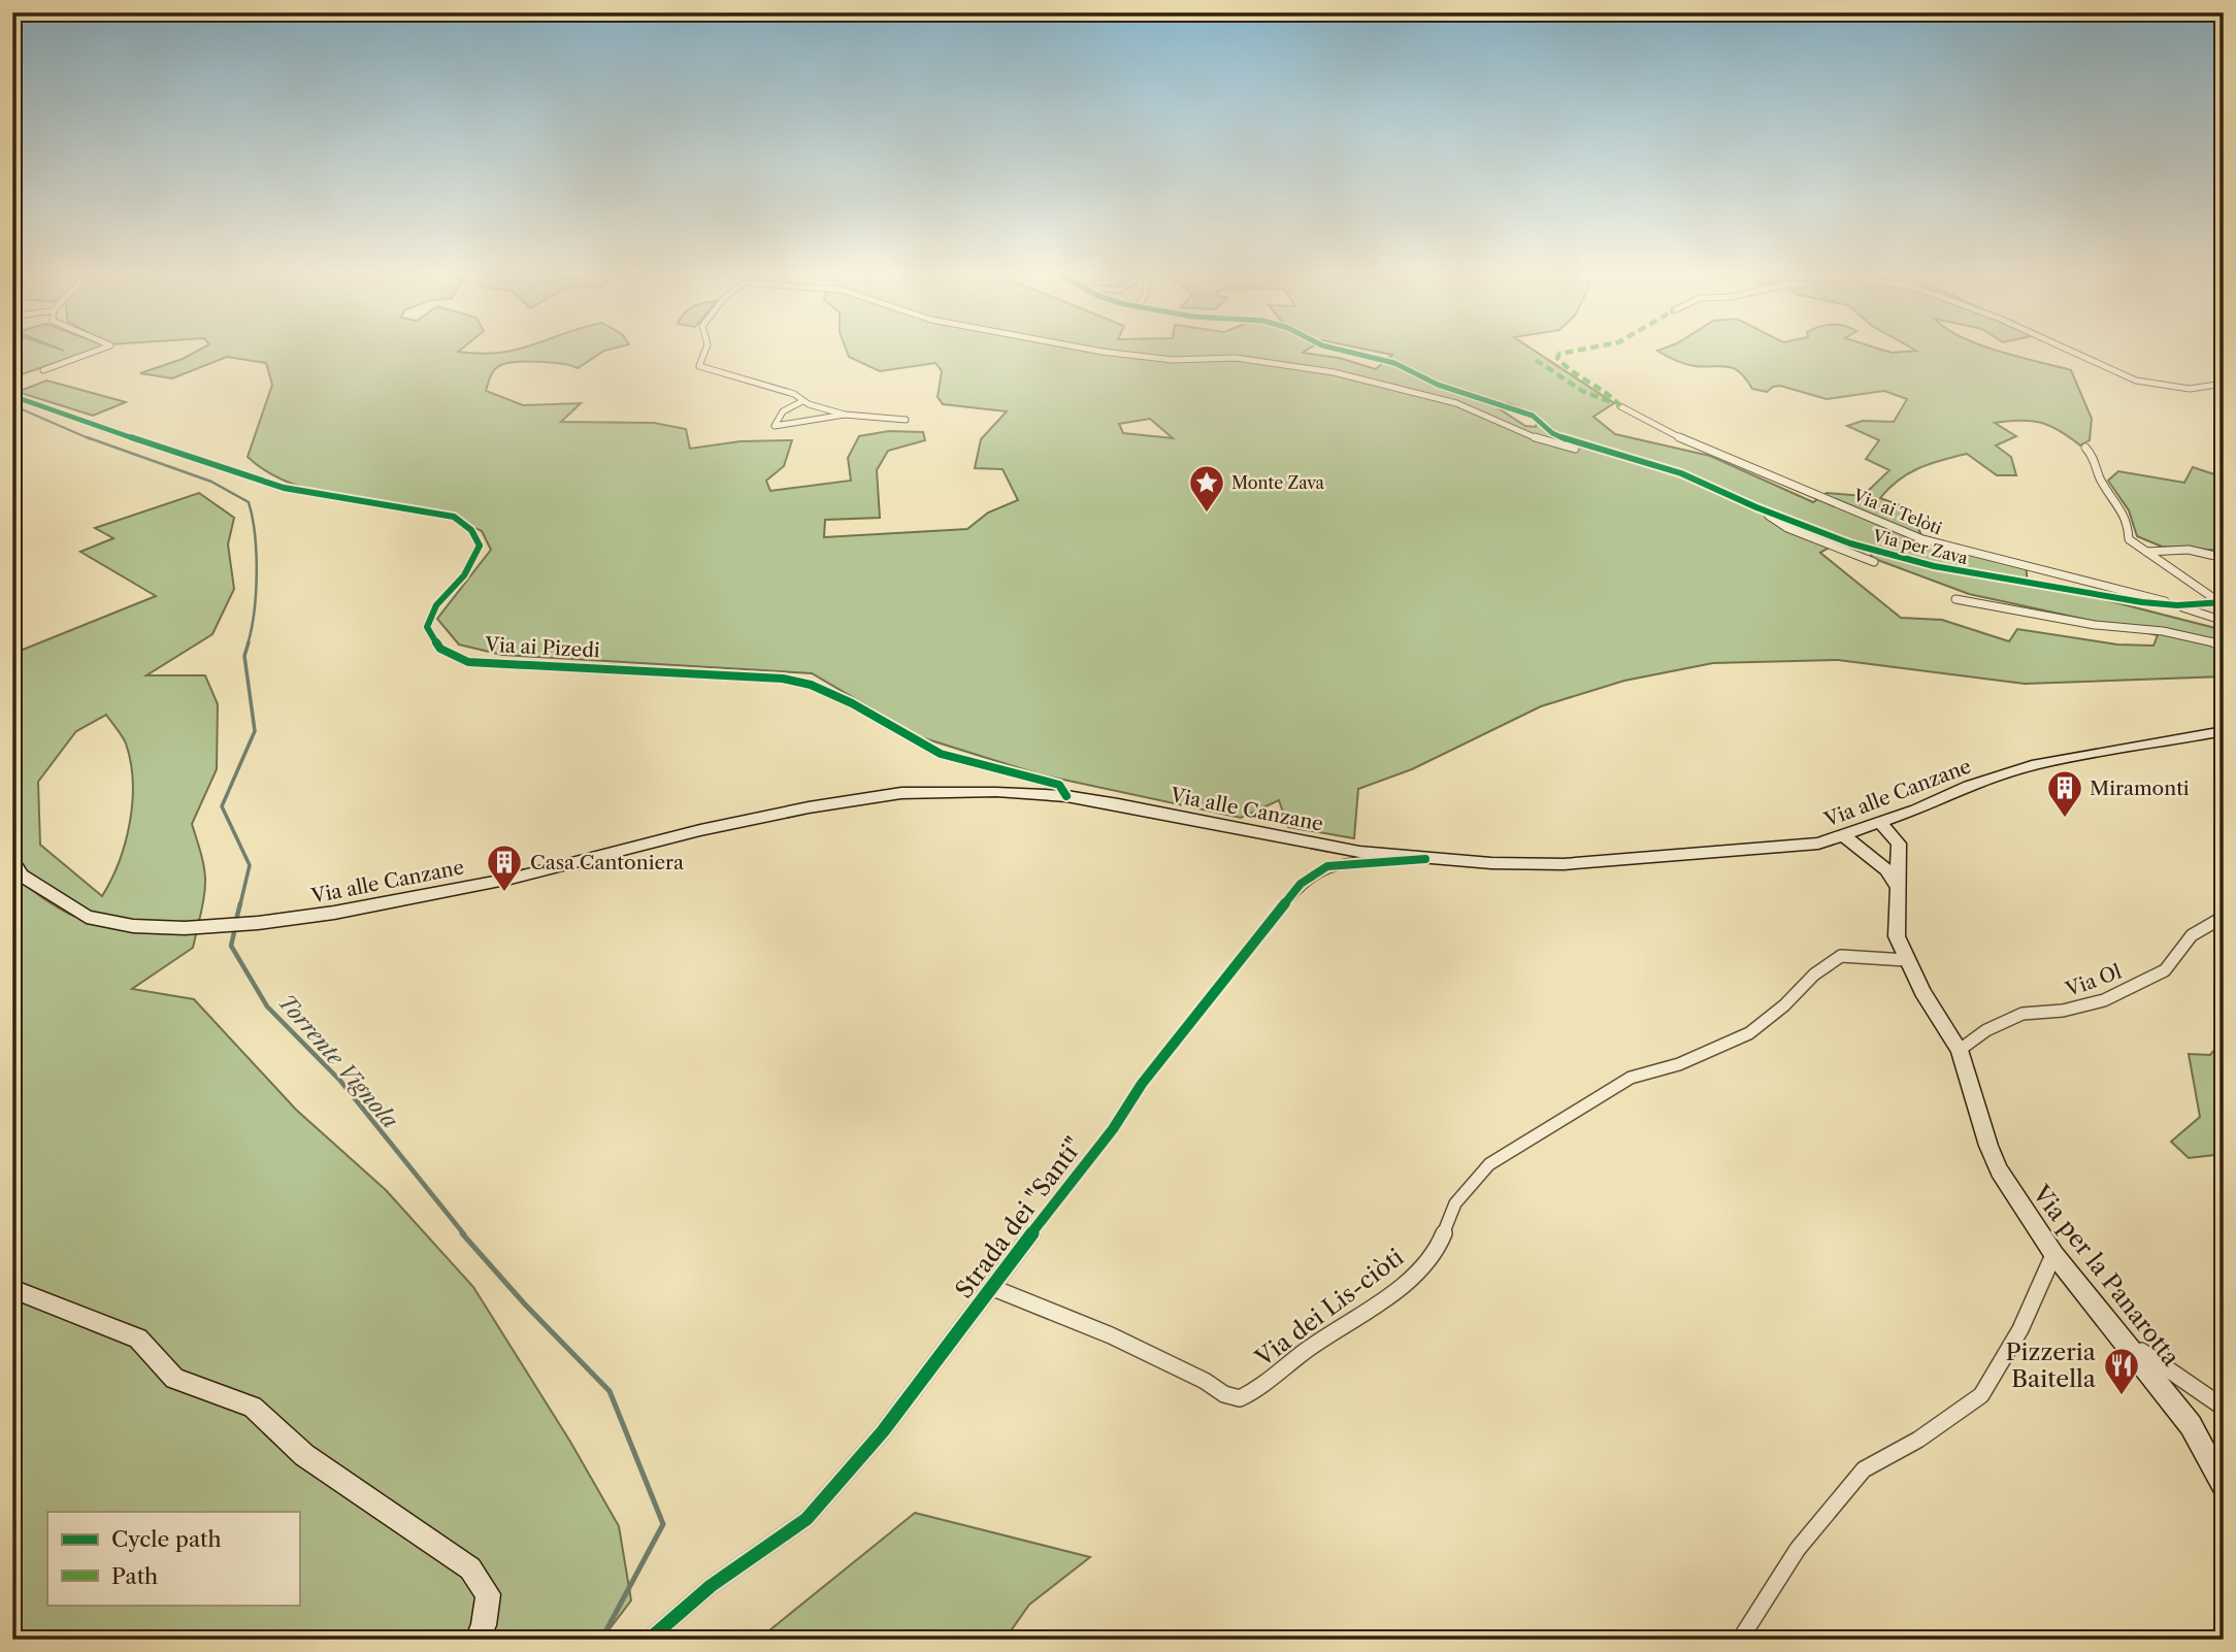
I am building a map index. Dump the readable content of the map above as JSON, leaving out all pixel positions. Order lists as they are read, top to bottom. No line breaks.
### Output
{"streets":{"main road":["Via alle Canzane","Via per la Panarotta"],"street":["Via ai Telòti","Via per Zava","Via ai Pizedi","Via Ol","Strada dei \"Santi\"","Via dei Lis-ciòti"]},"crossings":[["Via ai Telòti","Via per Zava"],["Via ai Pizedi","Via alle Canzane"],["Via alle Canzane","Strada dei \"Santi\""],["Via alle Canzane","Via per la Panarotta"],["Via Ol","Via per la Panarotta"],["Strada dei \"Santi\"","Via dei Lis-ciòti"],["Via per la Panarotta","Via dei Lis-ciòti"]],"water":["Torrente Vignola"],"places":{"place":["Monte Zava"],"building":["Miramonti","Casa Cantoniera"],"restaurant":["Pizzeria Baitella"]},"legend":["Cycle path","Path"]}
